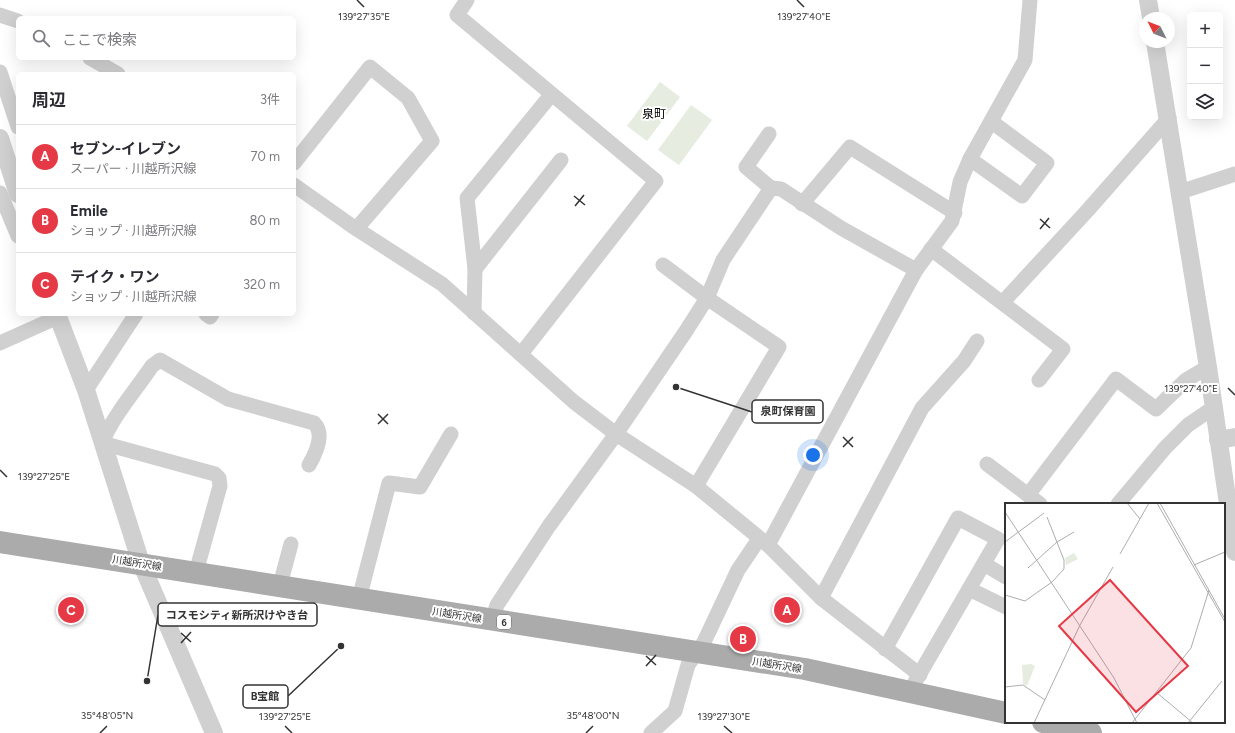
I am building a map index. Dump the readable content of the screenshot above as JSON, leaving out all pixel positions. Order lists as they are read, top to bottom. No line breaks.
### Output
{"streets":{"main road":["川越所沢線","6"]},"districts":["泉町"],"places":["泉町保育園","B宝館","コスモシティ新所沢けやき台"],"north":"top left","page":{"map_buttons":["+","−"],"search":"ここで検索","heading":["周辺","3件"],"list":[{"mark":"A","name":"セブン-イレブン","note":"スーパー · 川越所沢線","value":"70 m"},{"mark":"B","name":"Emile","note":"ショップ · 川越所沢線","value":"80 m"},{"mark":"C","name":"テイク・ワン","note":"ショップ · 川越所沢線","value":"320 m"}],"pins":["A","C","B"]},"coordinates":["139°27'35\"E","139°27'40\"E","139°27'25\"E","35°48'05\"N","35°48'00\"N","139°27'30\"E"]}
